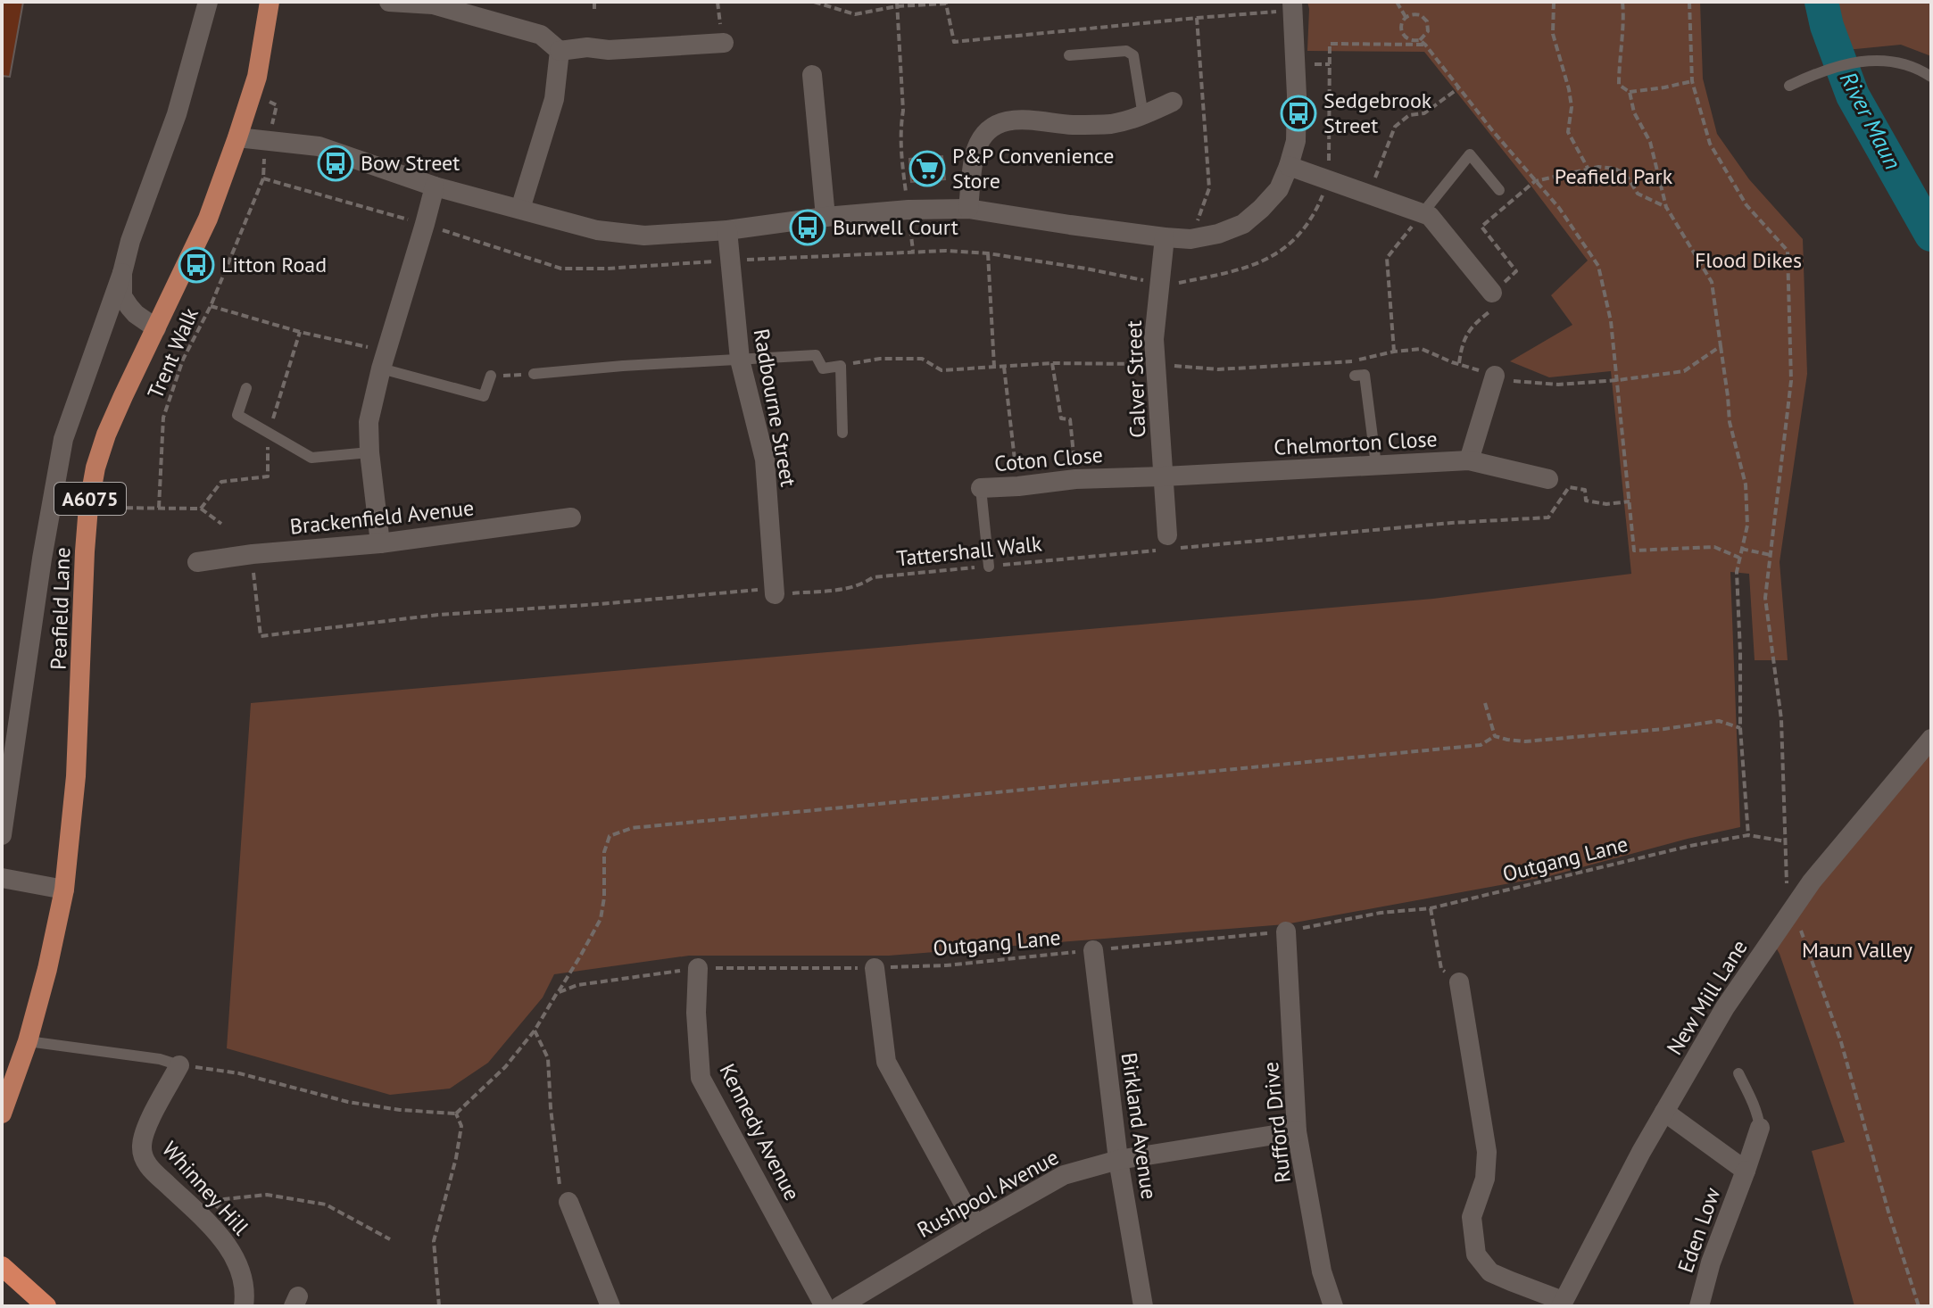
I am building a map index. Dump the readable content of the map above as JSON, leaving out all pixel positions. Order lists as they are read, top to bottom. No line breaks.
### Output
{"streets":{"main road":["A6075","Peafield Lane"],"street":["Calver Street","Radbourne Street","Chelmorton Close","Coton Close","Brackenfield Avenue","New Mill Lane","Rufford Drive","Birkland Avenue","Kennedy Avenue","Whinney Hill","Rushpool Avenue","Eden Low"],"path":["Trent Walk","Tattershall Walk","Outgang Lane"]},"crossings":[["Calver Street","Chelmorton Close"],["Calver Street","Coton Close"],["Calver Street","Tattershall Walk"],["Radbourne Street","Tattershall Walk"],["Chelmorton Close","Coton Close"],["Brackenfield Avenue","Tattershall Walk"],["Outgang Lane","Rufford Drive"],["Outgang Lane","Birkland Avenue"],["Outgang Lane","Kennedy Avenue"],["New Mill Lane","Eden Low"],["Rufford Drive","Rushpool Avenue"],["Birkland Avenue","Rushpool Avenue"]],"water":["River Maun"],"parks":["Peafield Park","Flood Dikes","Maun Valley"],"places":{"bus stop":["Sedgebrook Street","Bow Street","Burwell Court","Litton Road"],"supermarket":["P&P Convenience Store"]}}
